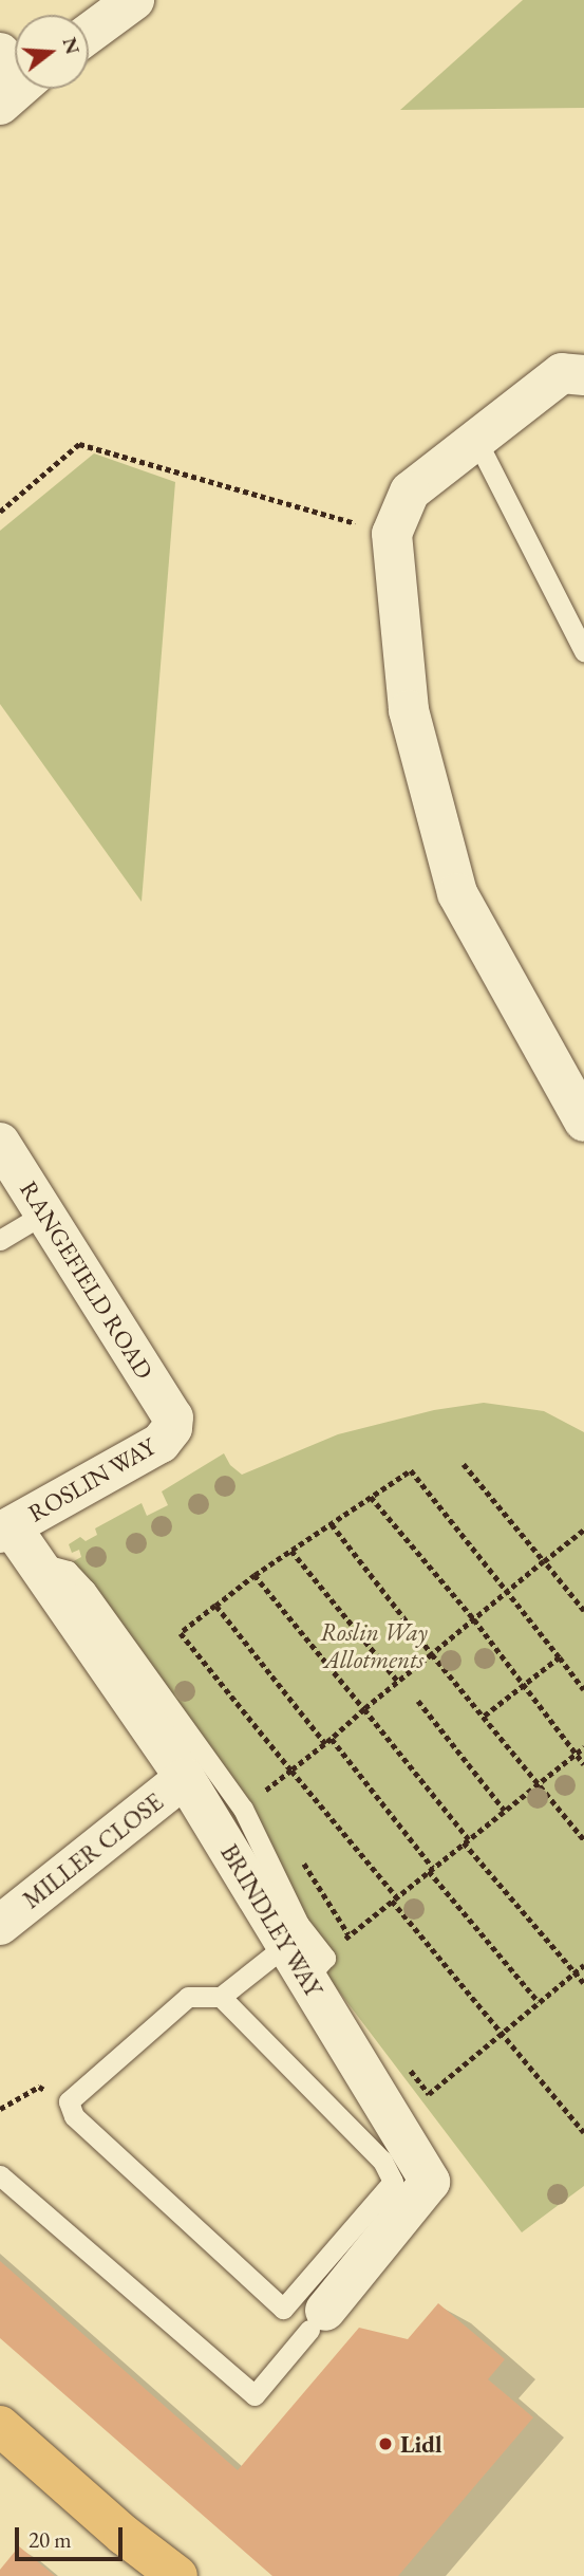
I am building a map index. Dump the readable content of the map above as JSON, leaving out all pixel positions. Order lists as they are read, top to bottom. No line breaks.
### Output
{"streets":{"street":["RANGEFIELD ROAD","ROSLIN WAY","MILLER CLOSE","BRINDLEY WAY"]},"crossings":[["RANGEFIELD ROAD","ROSLIN WAY"],["ROSLIN WAY","BRINDLEY WAY"],["MILLER CLOSE","BRINDLEY WAY"]],"parks":["Roslin Way Allotments"],"places":["Lidl"],"scale_bar":"20 m","north":"right"}
